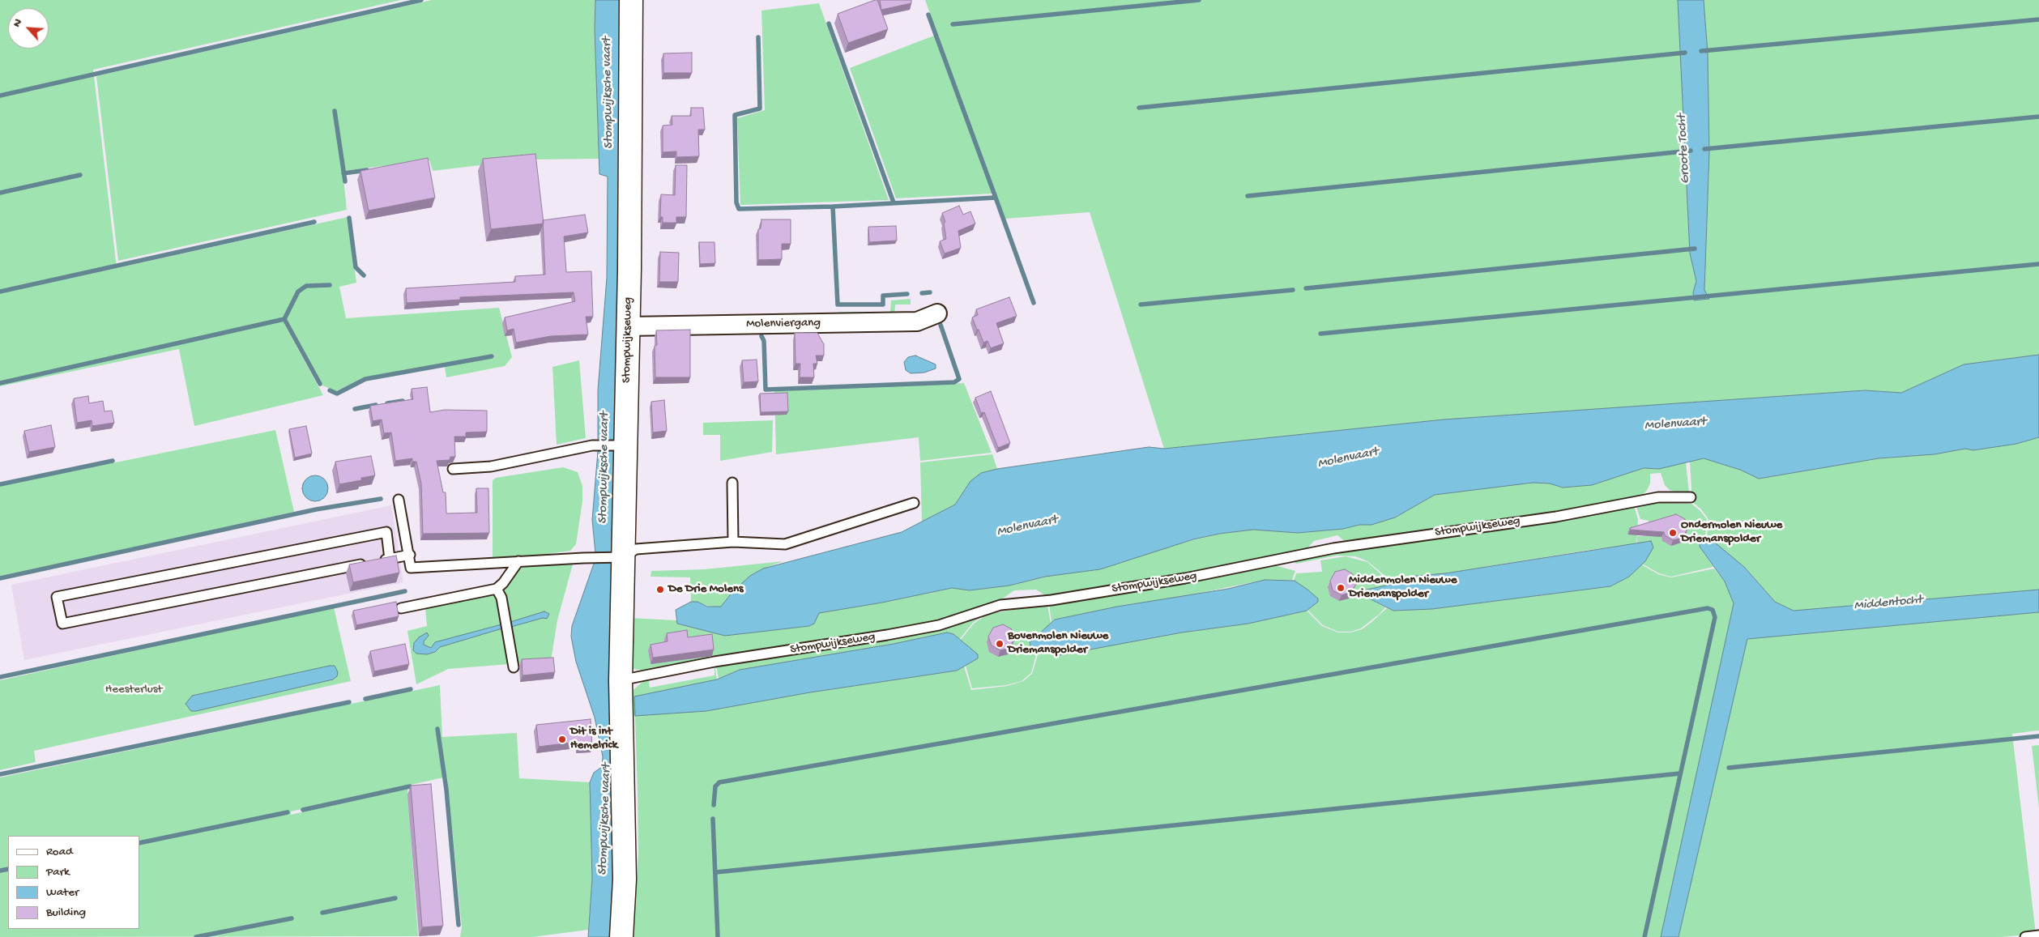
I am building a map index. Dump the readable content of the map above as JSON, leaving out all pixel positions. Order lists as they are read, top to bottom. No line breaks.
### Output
{"streets":{"street":["Molenviergang","Stompwijkseweg"]},"crossings":[["Molenviergang","Stompwijkseweg"]],"water":["Stompwijksche vaart","Groote Tocht","Molenvaart","Middentocht"],"parks":["Heesterlust"],"places":["Ondermolen Nieuwe Driemanspolder","Middenmolen Nieuwe Driemanspolder","De Drie Molens","Bovenmolen Nieuwe Driemanspolder","Dit is int Hemelrick"],"legend":["Road","Park","Water","Building"],"north":"top left"}
